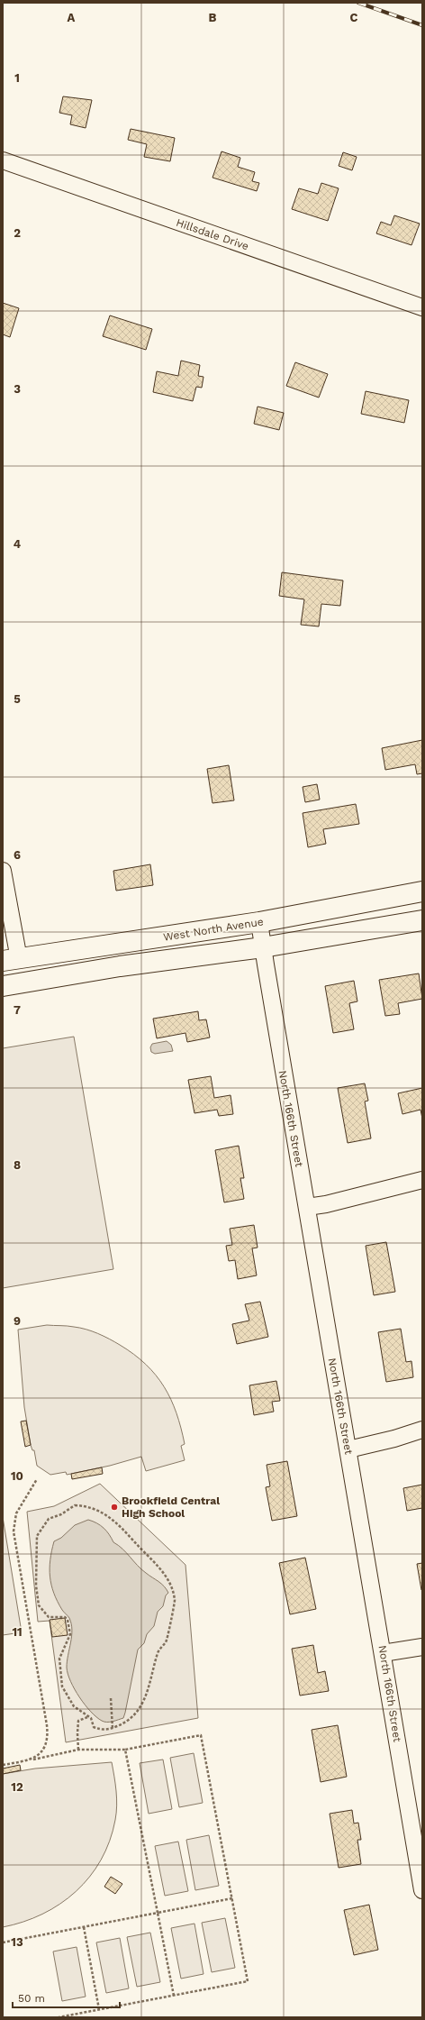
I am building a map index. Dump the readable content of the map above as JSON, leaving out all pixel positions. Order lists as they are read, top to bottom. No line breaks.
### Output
{"streets":{"main road":["West North Avenue"],"street":["Hillsdale Drive","North 166th Street"]},"crossings":[["West North Avenue","North 166th Street"]],"places":["Brookfield Central High School"],"scale_bar":"50 m","grid":{"columns":["A","B","C"],"rows":["1","2","3","4","5","6","7","8","9","10","11","12","13"]}}
